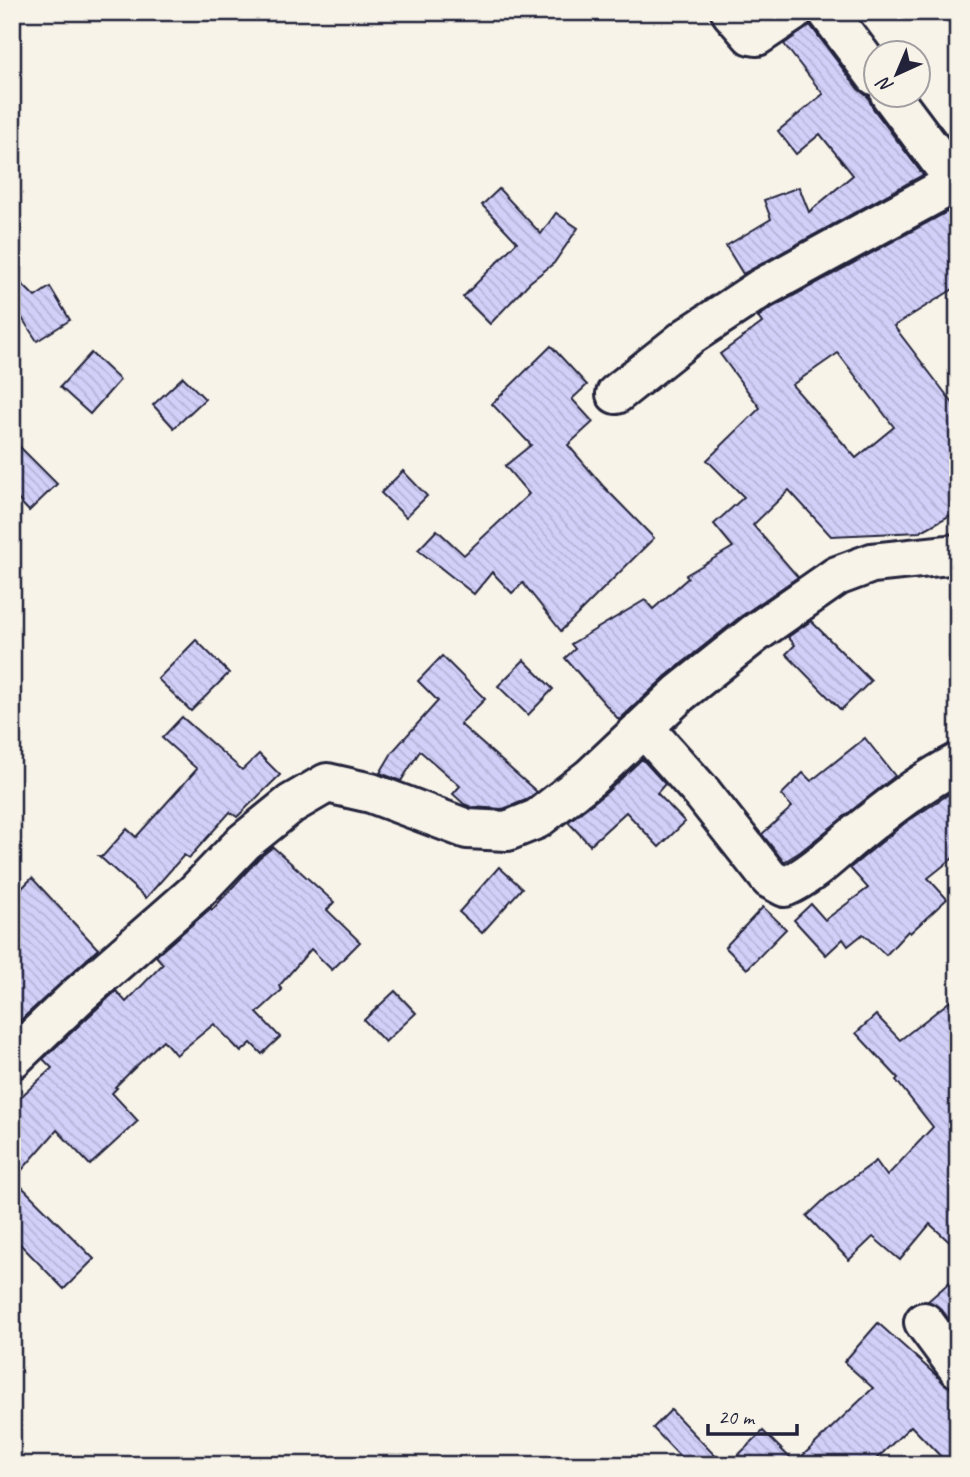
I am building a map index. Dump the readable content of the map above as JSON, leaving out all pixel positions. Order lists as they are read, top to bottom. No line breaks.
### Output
{"scale_bar":"20 m","north":"bottom left"}
